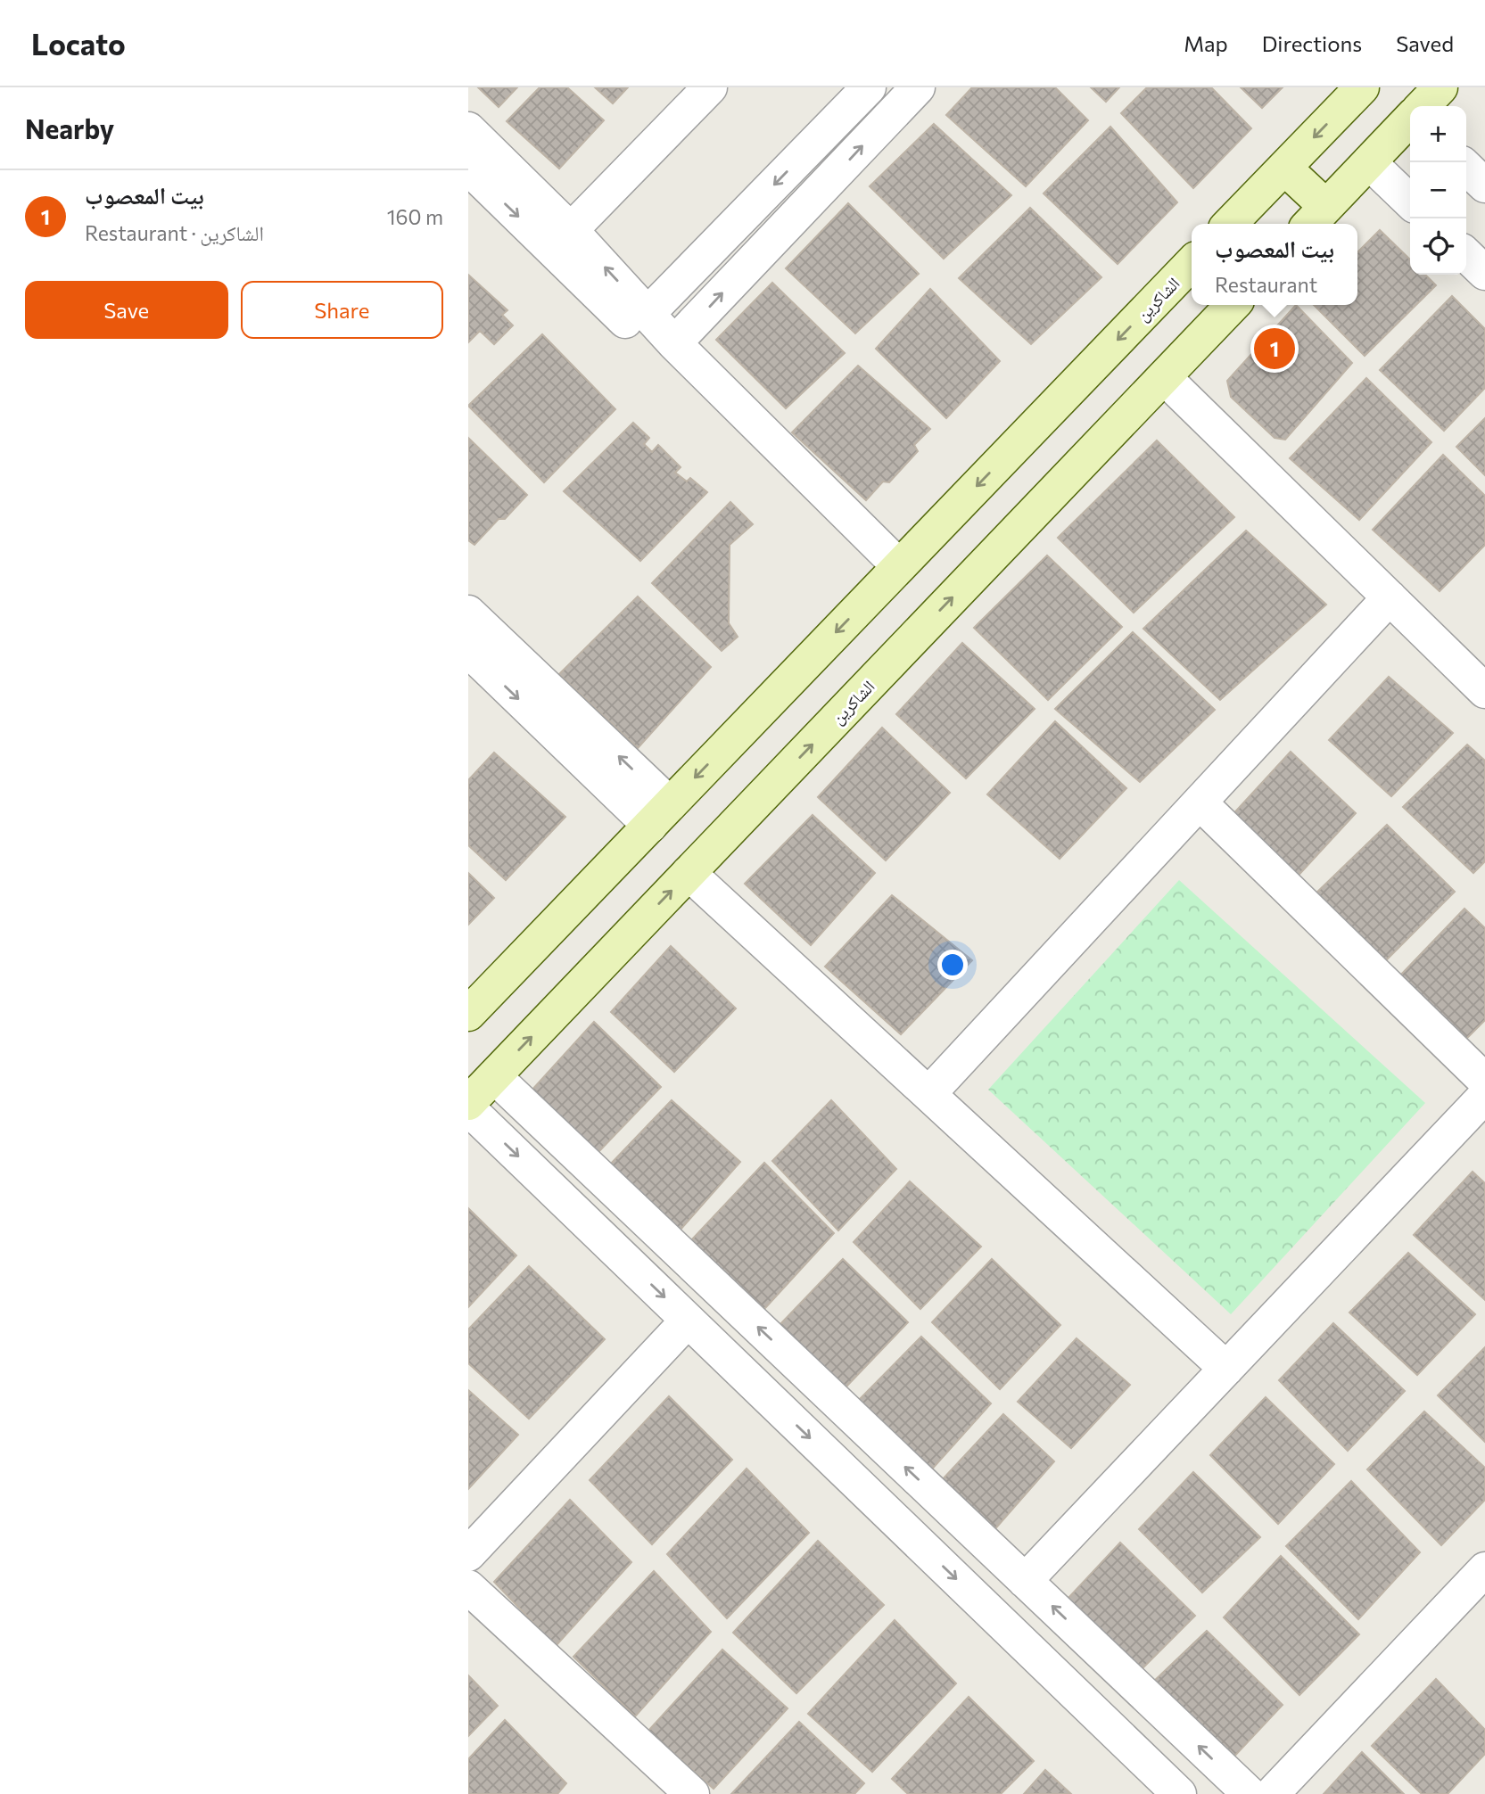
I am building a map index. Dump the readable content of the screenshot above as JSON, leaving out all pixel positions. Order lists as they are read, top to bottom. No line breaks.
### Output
{"streets":{"street":["الشاكرين"]},"page":{"header":"Locato","nav":["Map","Directions","Saved"],"heading":"Nearby","map_buttons":["+","−"],"list":[{"mark":"1","name":"بيت المعصوب","note":"Restaurant · الشاكرين","value":"160 m"}],"popup":["بيت المعصوب","Restaurant"],"buttons":["Save","Share"],"pins":"1"}}
